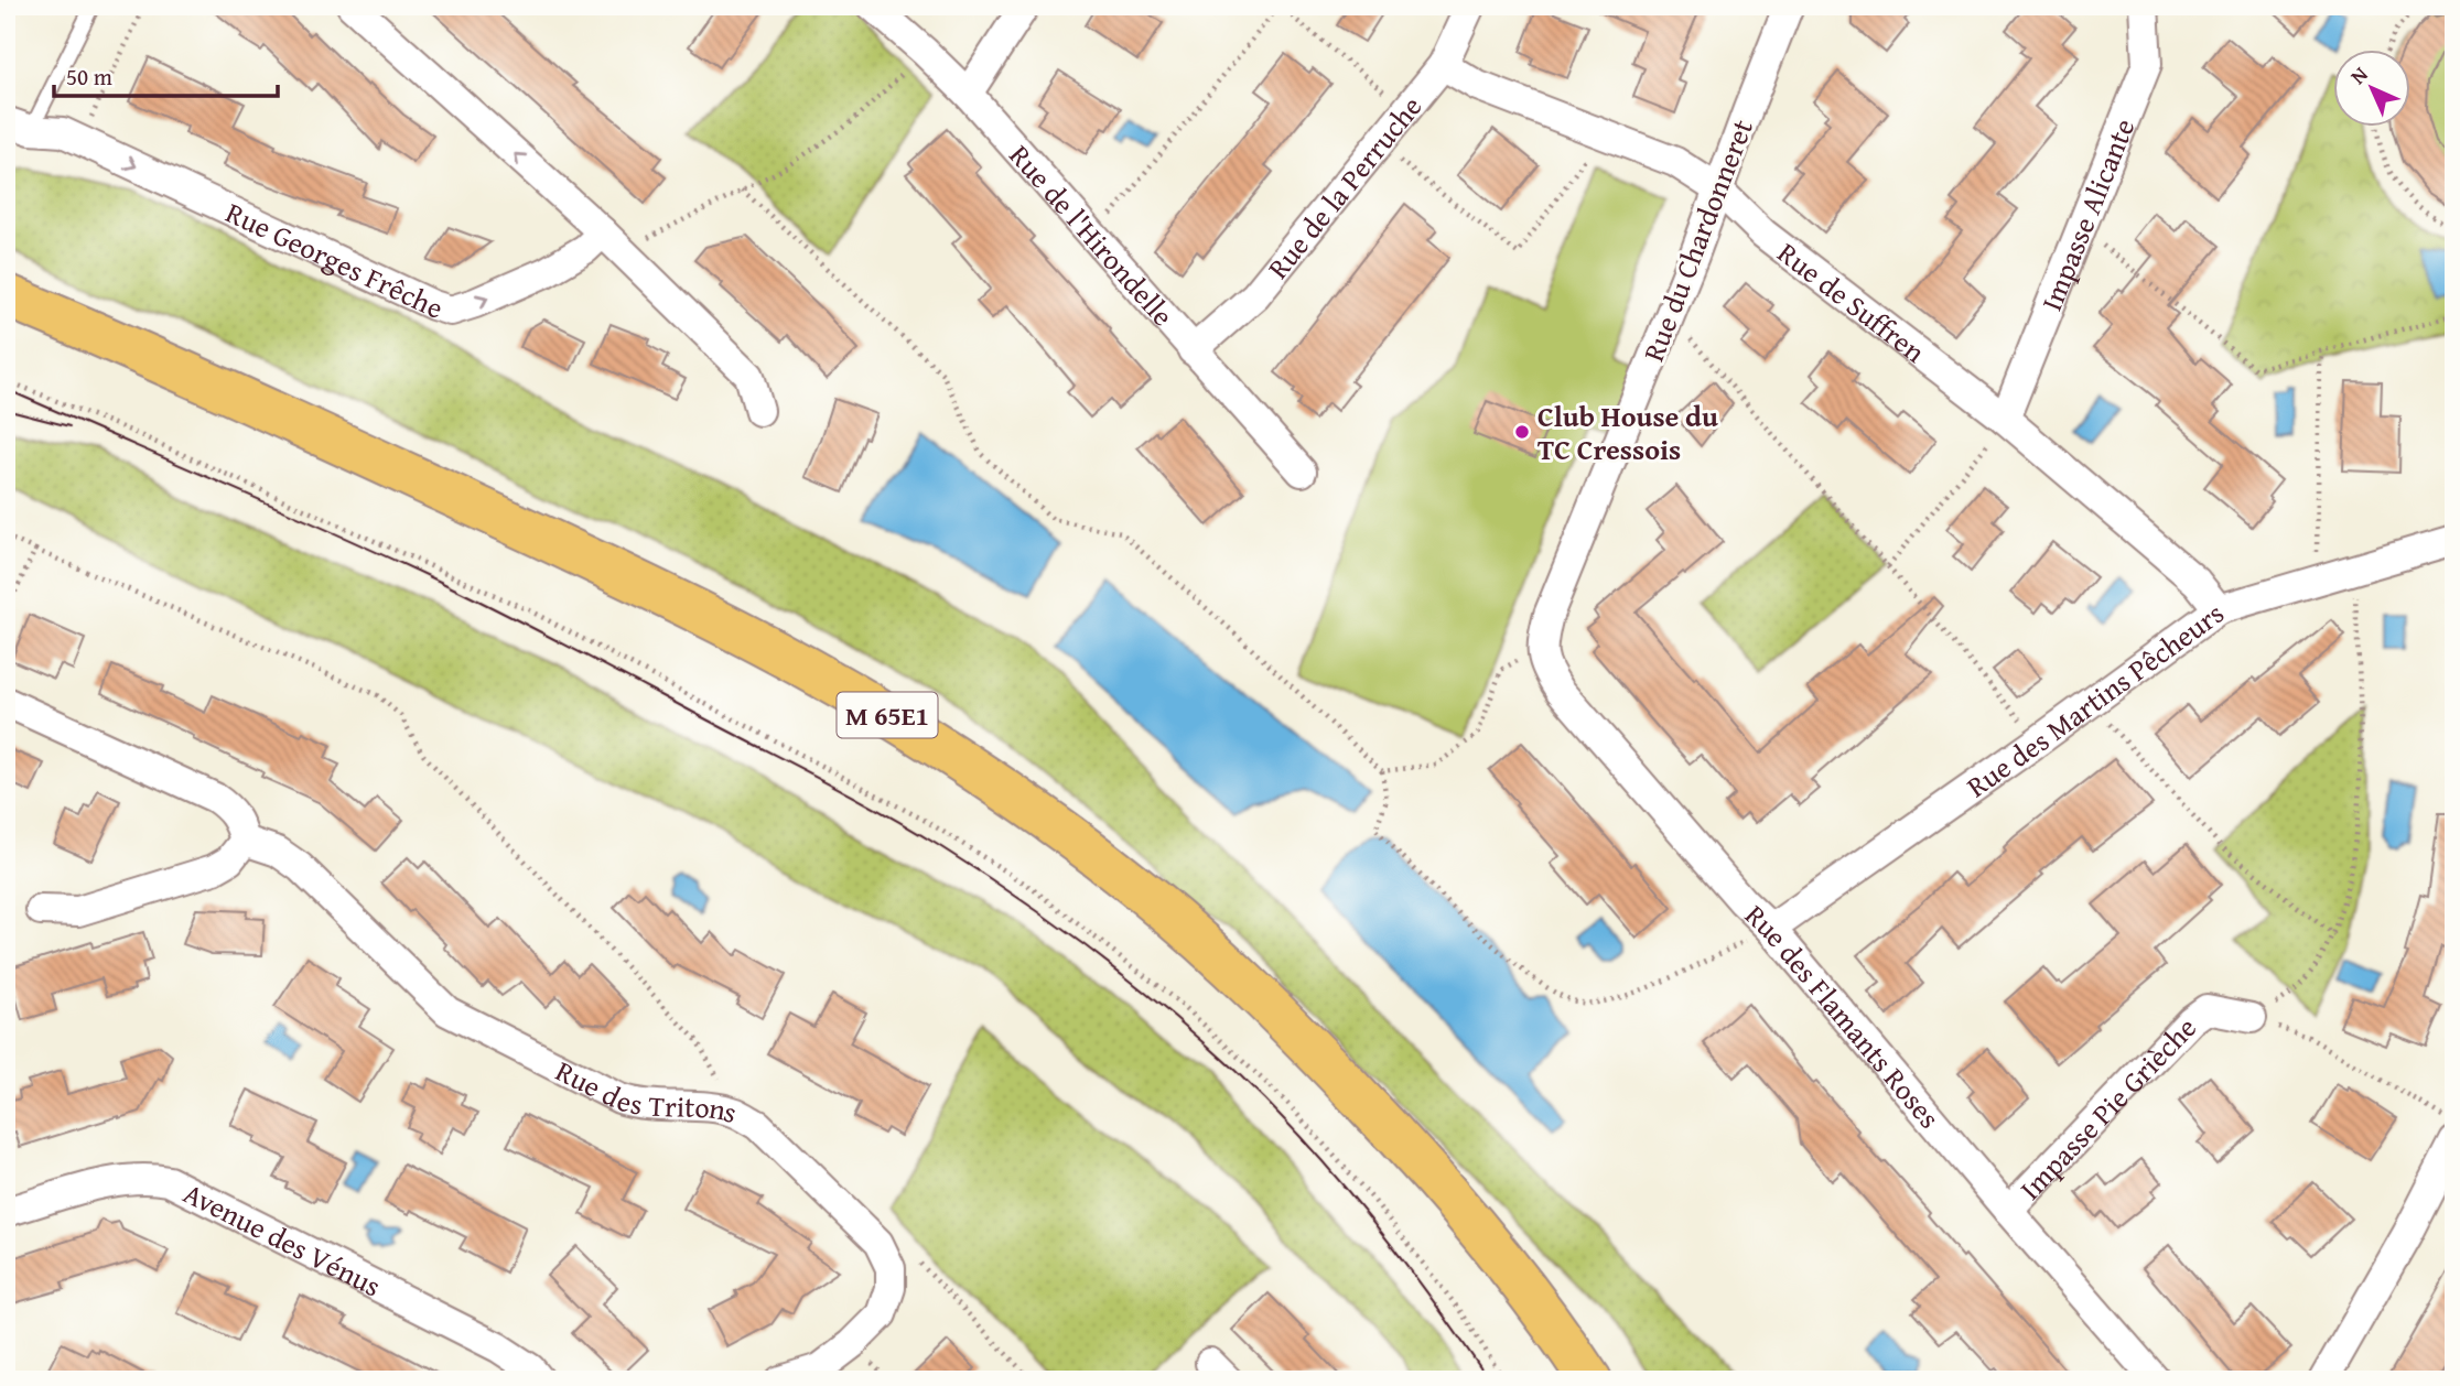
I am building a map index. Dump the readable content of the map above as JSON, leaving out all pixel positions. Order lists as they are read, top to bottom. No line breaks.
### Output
{"streets":{"main road":["M 65E1"],"street":["Rue de la Perruche","Impasse Alicante","Rue de l'Hirondelle","Rue du Chardonneret","Rue Georges Frêche","Rue de Suffren","Rue des Martins Pêcheurs","Rue des Flamants Roses","Rue des Tritons","Impasse Pie Grièche","Avenue des Vénus"]},"crossings":[["Rue de la Perruche","Rue de l'Hirondelle"],["Rue de la Perruche","Rue de Suffren"],["Impasse Alicante","Rue de Suffren"],["Rue du Chardonneret","Rue de Suffren"],["Rue du Chardonneret","Rue des Flamants Roses"],["Rue de Suffren","Rue des Martins Pêcheurs"],["Rue des Martins Pêcheurs","Rue des Flamants Roses"],["Rue des Flamants Roses","Impasse Pie Grièche"]],"one_way":["Rue Georges Frêche"],"places":["Club House du TC Cressois"],"scale_bar":"50 m","north":"top left"}
